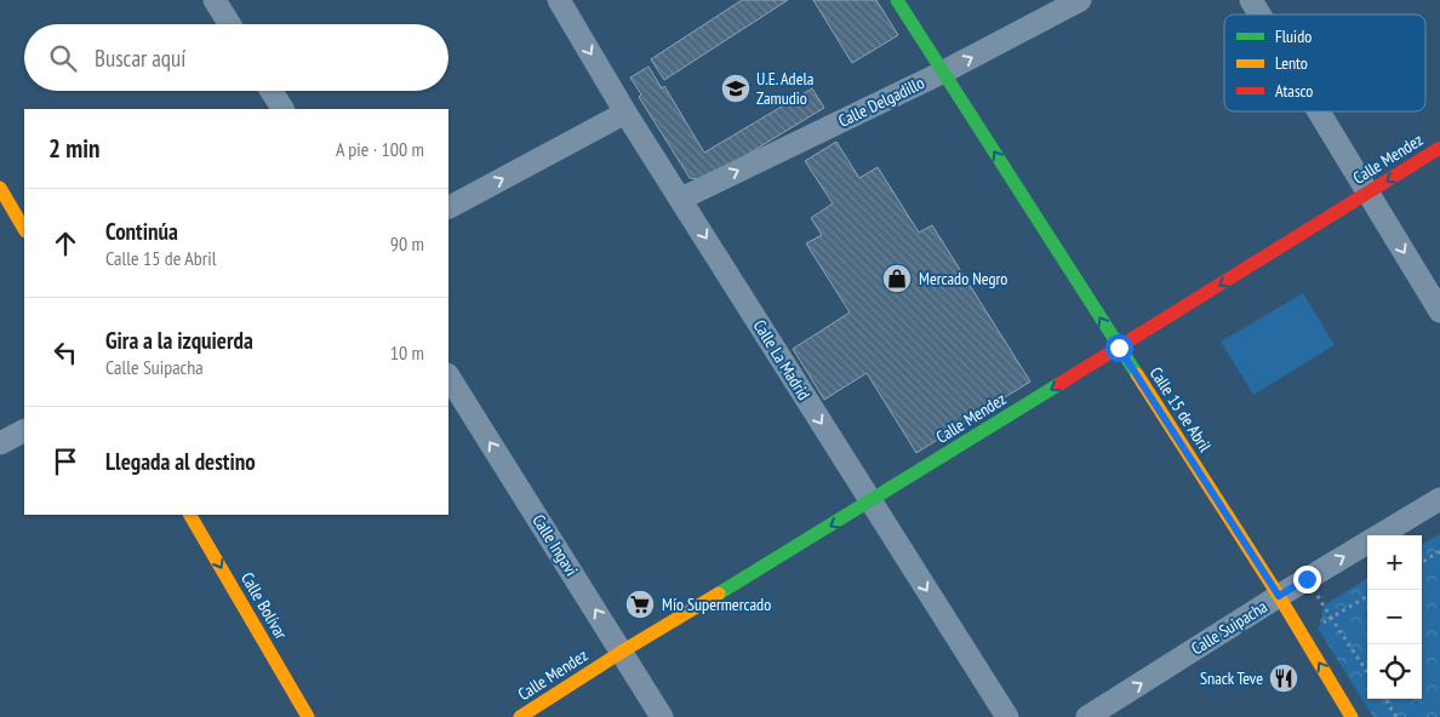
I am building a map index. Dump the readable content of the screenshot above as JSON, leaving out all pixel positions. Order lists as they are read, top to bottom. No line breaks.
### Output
{"streets":{"street":["Calle Delgadillo","Calle Mendez","Calle La Madrid","Calle 15 de Abril","Calle Ingavi","Calle Bolívar","Calle Suipacha"]},"crossings":[["Calle Delgadillo","Calle La Madrid"],["Calle Delgadillo","Calle 15 de Abril"],["Calle Mendez","Calle La Madrid"],["Calle Mendez","Calle 15 de Abril"],["Calle Mendez","Calle Ingavi"],["Calle 15 de Abril","Calle Suipacha"]],"one_way":["Calle Delgadillo","Calle Mendez","Calle La Madrid","Calle 15 de Abril","Calle Ingavi","Calle Bolívar","Calle Suipacha"],"places":{"school or university":["U.E. Adela Zamudio"],"shop":["Mercado Negro"],"supermarket":["Mío Supermercado"],"restaurant":["Snack Teve"]},"legend":["Fluido","Lento","Atasco"],"page":{"search":"Buscar aquí","heading":["2 min","A pie · 100 m"],"list":[["Continúa","Calle 15 de Abril","90 m"],["Gira a la izquierda","Calle Suipacha","10 m"],"Llegada al destino"],"map_buttons":["+","−"]}}
